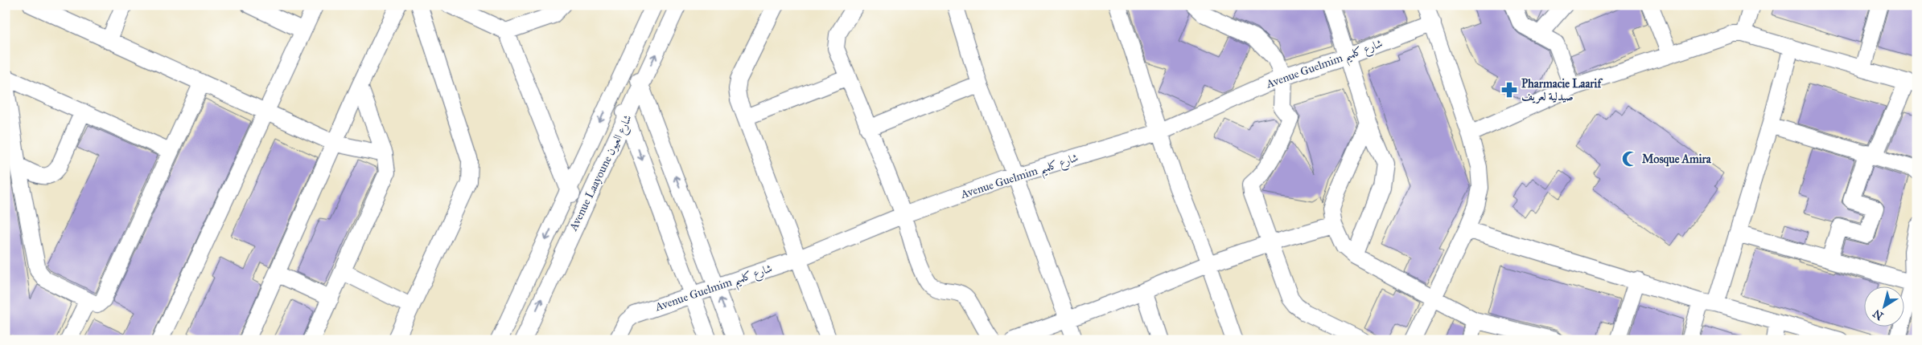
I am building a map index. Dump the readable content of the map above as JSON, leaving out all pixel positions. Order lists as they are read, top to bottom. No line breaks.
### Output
{"streets":{"street":["Avenue Guelmim شارع كلميم","Avenue Laayoune شارع العيون"]},"places":{"pharmacy":["Pharmacie Laarif صيدلية لعريف"],"mosque":["Mosque Amira"]},"north":"bottom left"}
